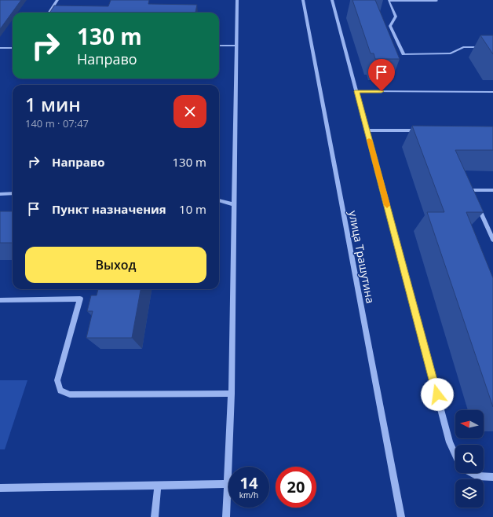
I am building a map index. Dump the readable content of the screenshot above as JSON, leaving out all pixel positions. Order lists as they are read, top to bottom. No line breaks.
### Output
{"streets":{"street":["улица Трашутина"]},"north":"left","page":{"turn":["130 m","Направо"],"heading":["1 мин","140 m · 07:47"],"list":[{"name":"Направо","value":"130 m"},{"name":"Пункт назначения","value":"10 m"}],"buttons":"Выход","speed":"14 km/h","limit":"20"}}
